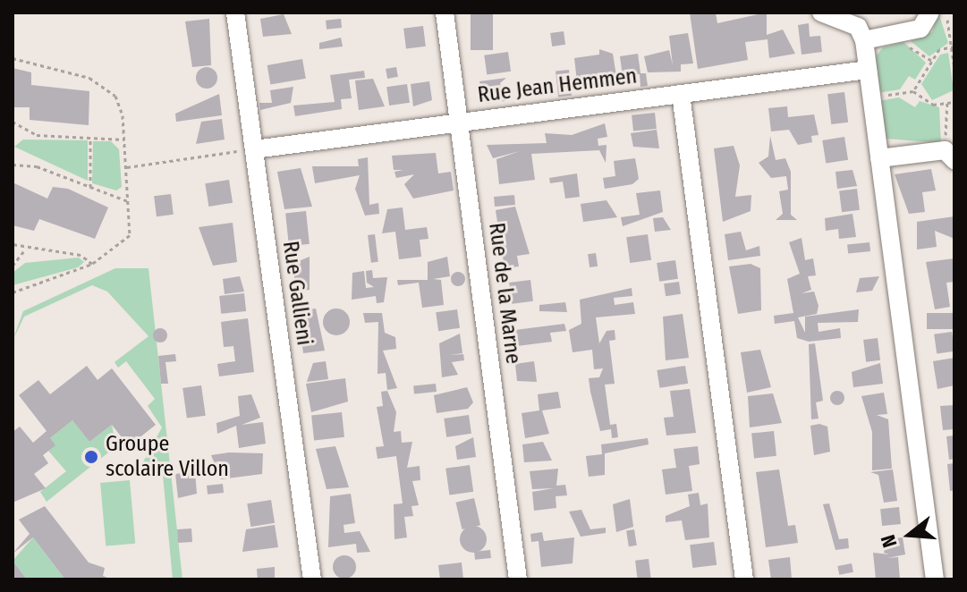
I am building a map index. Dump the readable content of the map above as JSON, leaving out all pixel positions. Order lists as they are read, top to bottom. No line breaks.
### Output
{"streets":{"street":["Rue Jean Hemmen","Rue Gallieni","Rue de la Marne"]},"crossings":[["Rue Jean Hemmen","Rue Gallieni"],["Rue Jean Hemmen","Rue de la Marne"]],"places":["Groupe scolaire Villon"],"north":"left"}
